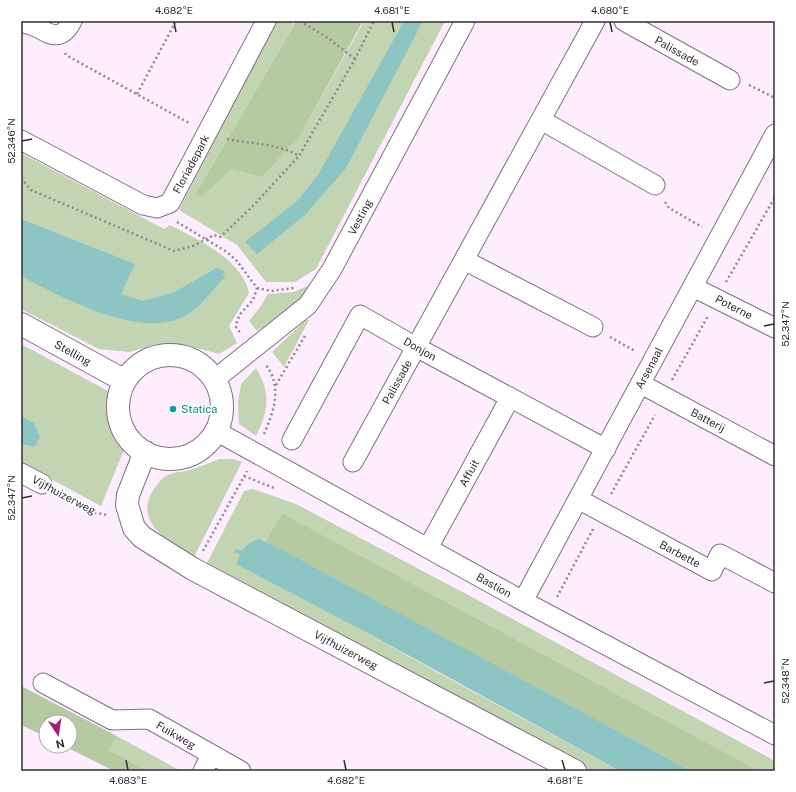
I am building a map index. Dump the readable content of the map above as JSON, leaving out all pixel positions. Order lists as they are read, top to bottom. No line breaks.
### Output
{"streets":{"street":["Palissade","Floriadepark","Vesting","Poterne","Donjon","Stelling","Arsenaal","Batterij","Affuit","Vijfhuizerweg","Barbette","Bastion","Fuikweg"]},"crossings":[["Palissade","Donjon"],["Vesting","Stelling"],["Vesting","Vijfhuizerweg"],["Vesting","Bastion"],["Poterne","Arsenaal"],["Donjon","Arsenaal"],["Donjon","Affuit"],["Stelling","Vijfhuizerweg"],["Stelling","Bastion"],["Arsenaal","Batterij"],["Arsenaal","Barbette"],["Arsenaal","Bastion"],["Affuit","Bastion"],["Vijfhuizerweg","Bastion"]],"places":["Statica"],"north":"bottom","coordinates":["4.682°E","4.681°E","4.680°E","52.346°N","52.347°N","52.348°N","4.683°E"]}
